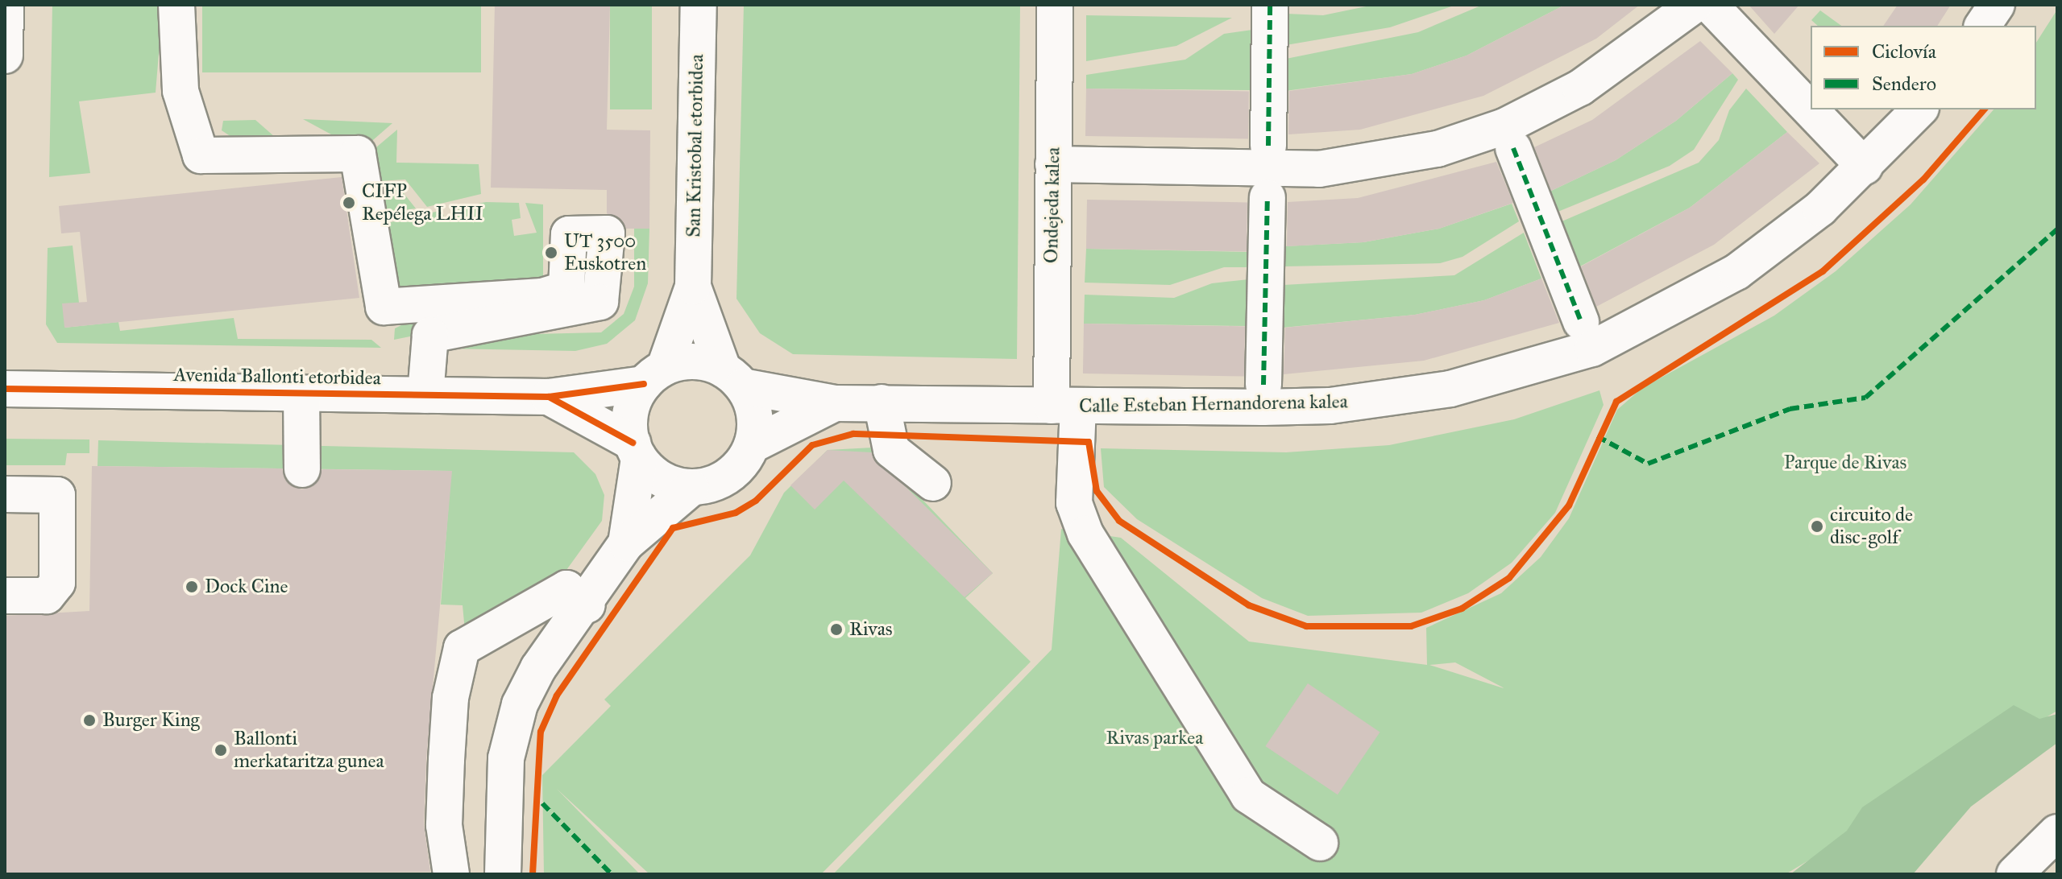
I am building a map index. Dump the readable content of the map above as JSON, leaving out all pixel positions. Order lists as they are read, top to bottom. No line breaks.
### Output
{"streets":{"street":["San Kristobal etorbidea","Ondejeda kalea","Avenida Ballonti etorbidea","Calle Esteban Hernandorena kalea"]},"crossings":[["San Kristobal etorbidea","Avenida Ballonti etorbidea"],["Ondejeda kalea","Calle Esteban Hernandorena kalea"]],"parks":["Parque de Rivas","Rivas parkea"],"places":["CIFP Repélega LHII","UT 3500 Euskotren","circuito de disc-golf","Dock Cine","Rivas","Burger King","Ballonti merkataritza gunea"],"legend":["Ciclovía","Sendero"]}
